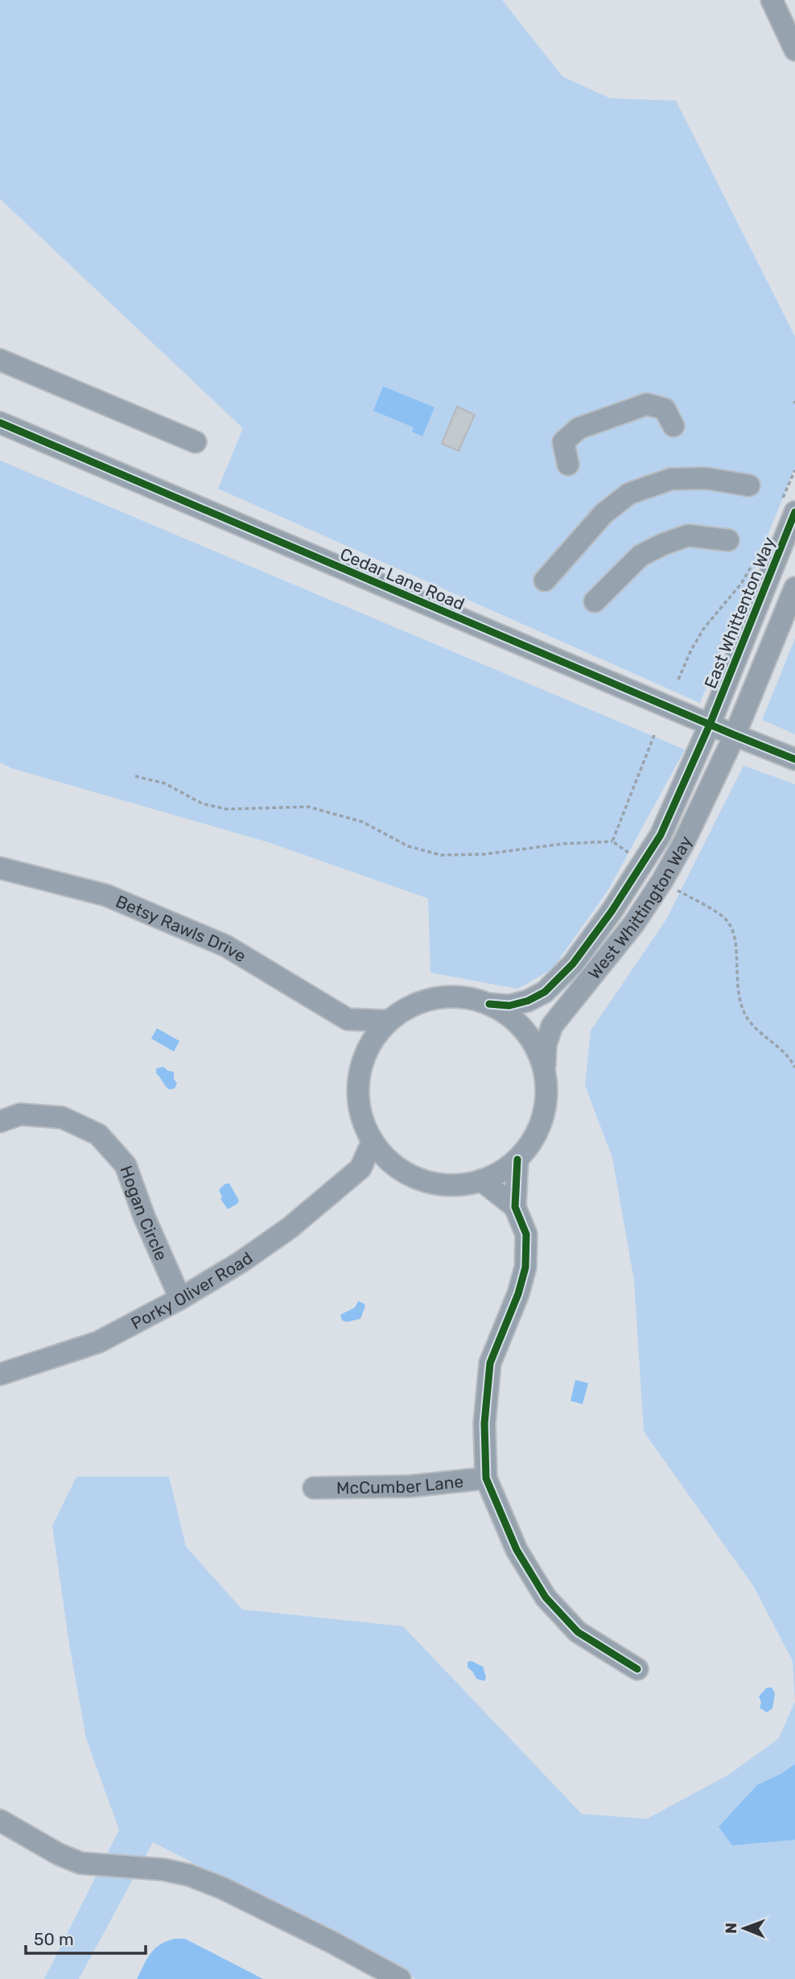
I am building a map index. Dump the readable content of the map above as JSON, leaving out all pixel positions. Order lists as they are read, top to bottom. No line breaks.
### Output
{"streets":{"street":["Cedar Lane Road","East Whittenton Way","West Whittington Way","Betsy Rawls Drive","Hogan Circle","Porky Oliver Road","McCumber Lane"]},"crossings":[["Cedar Lane Road","East Whittenton Way"],["Cedar Lane Road","West Whittington Way"],["East Whittenton Way","West Whittington Way"],["West Whittington Way","Betsy Rawls Drive"],["West Whittington Way","Porky Oliver Road"],["Betsy Rawls Drive","Porky Oliver Road"],["Hogan Circle","Porky Oliver Road"]],"scale_bar":"50 m","north":"left"}
